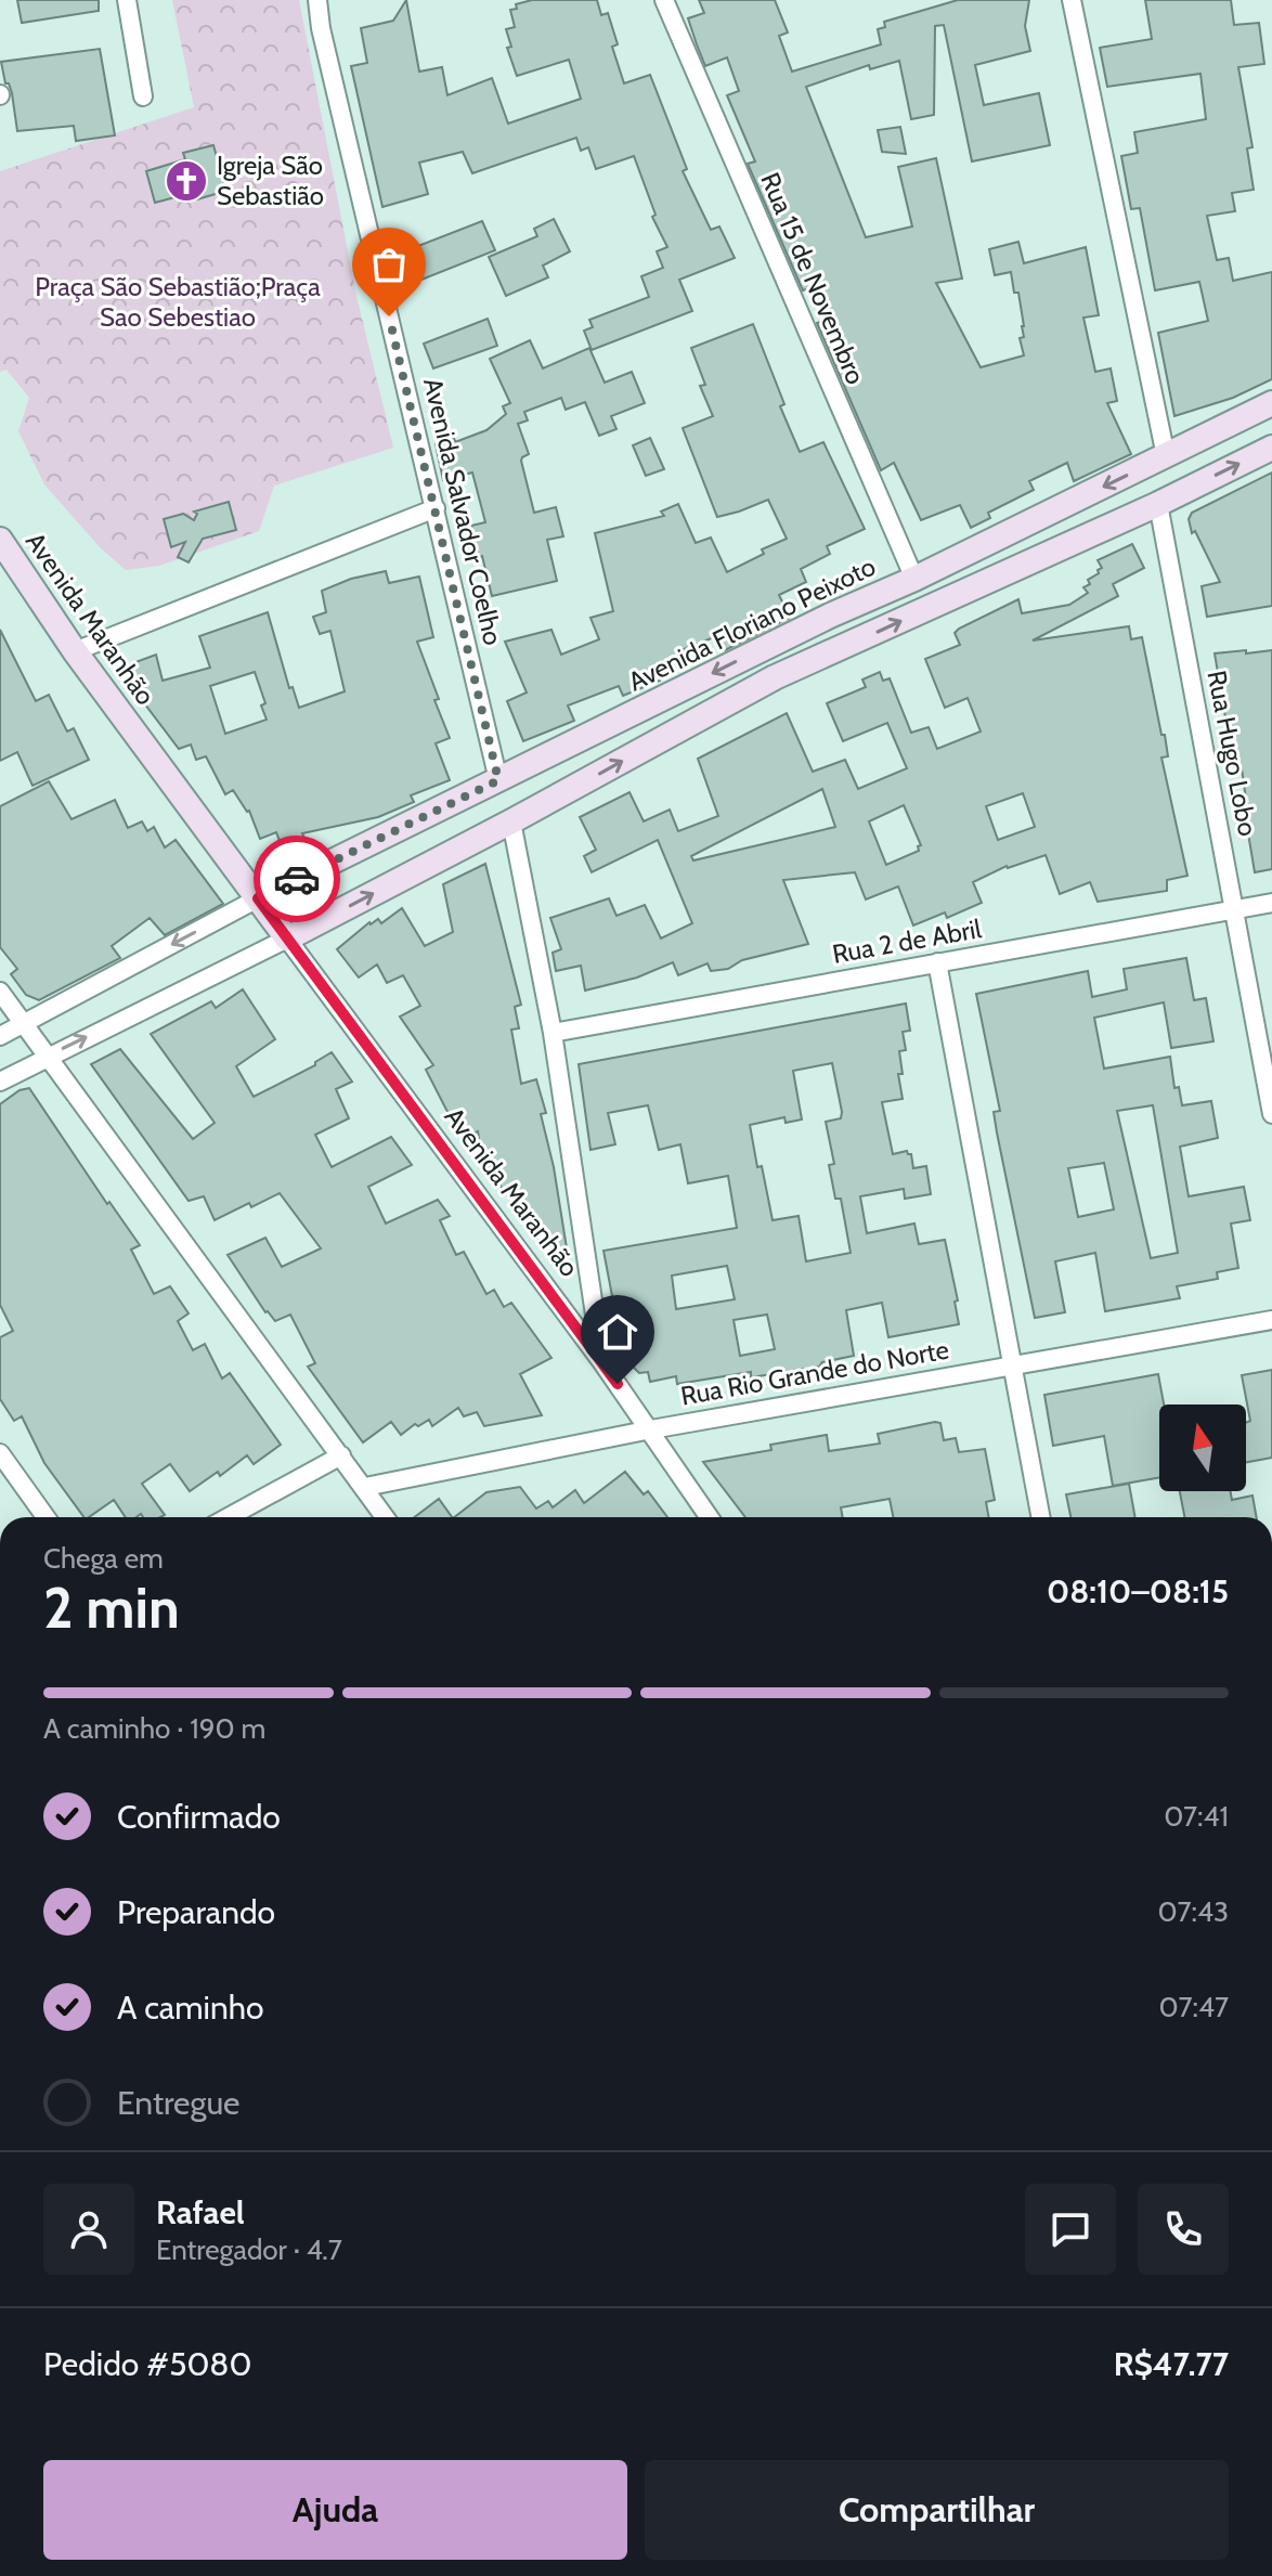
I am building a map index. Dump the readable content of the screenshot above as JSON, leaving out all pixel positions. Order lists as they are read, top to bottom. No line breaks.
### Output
{"streets":{"street":["Rua 15 de Novembro","Avenida Salvador Coelho","Avenida Maranhão","Avenida Floriano Peixoto","Rua Hugo Lobo","Rua 2 de Abril","Rua Rio Grande do Norte"]},"crossings":[["Rua 15 de Novembro","Avenida Floriano Peixoto"],["Avenida Salvador Coelho","Avenida Floriano Peixoto"],["Avenida Maranhão","Avenida Floriano Peixoto"],["Avenida Maranhão","Rua Rio Grande do Norte"],["Rua Hugo Lobo","Rua 2 de Abril"]],"parks":["Praça São Sebastião;Praça Sao Sebestiao"],"places":{"church":["Igreja São Sebastião"]},"north":"top","page":{"heading":["2 min","Chega em","08:10–08:15"],"panel":["Rafael","Entregador · 4.7","Pedido #5080","R$47.77"],"bar":"A caminho · 190 m","list":[["Confirmado","07:41"],["Preparando","07:43"],["A caminho","07:47"],"Entregue"],"buttons":["Ajuda","Compartilhar"]}}
